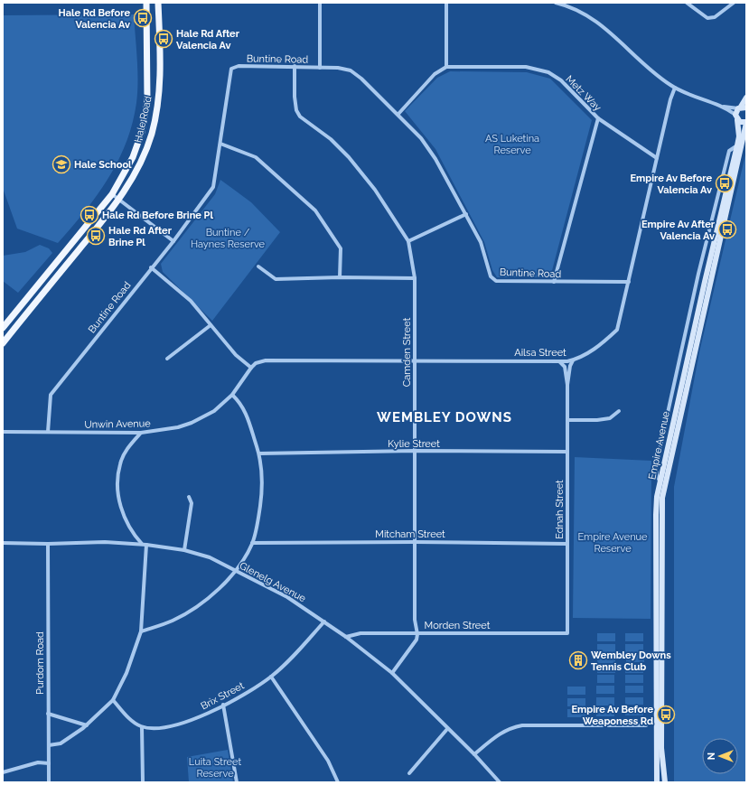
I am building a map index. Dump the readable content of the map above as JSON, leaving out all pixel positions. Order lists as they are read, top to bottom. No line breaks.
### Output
{"streets":{"main road":["Hale Road","Empire Avenue"],"street":["Buntine Road","Metz Way","Camden Street","Ailsa Street","Unwin Avenue","Kylie Street","Ednah Street","Mitcham Street","Glenelg Avenue","Morden Street","Purdom Road","Brix Street"]},"crossings":[["Buntine Road","Camden Street"],["Buntine Road","Ailsa Street"],["Buntine Road","Unwin Avenue"],["Metz Way","Ailsa Street"],["Camden Street","Ailsa Street"],["Camden Street","Kylie Street"],["Camden Street","Mitcham Street"],["Camden Street","Morden Street"],["Ailsa Street","Unwin Avenue"],["Ailsa Street","Ednah Street"],["Kylie Street","Ednah Street"],["Ednah Street","Mitcham Street"],["Ednah Street","Morden Street"],["Glenelg Avenue","Morden Street"],["Glenelg Avenue","Purdom Road"],["Glenelg Avenue","Brix Street"]],"districts":["WEMBLEY DOWNS"],"parks":["AS Luketina Reserve","Buntine / Haynes Reserve","Empire Avenue Reserve","Luita Street Reserve"],"places":{"bus stop":["Hale Rd Before Valencia Av","Hale Rd After Valencia Av","Empire Av Before Valencia Av","Hale Rd Before Brine Pl","Empire Av After Valencia Av","Hale Rd After Brine Pl","Empire Av Before Weaponess Rd"],"school or university":["Hale School"],"building":["Wembley Downs Tennis Club"]},"north":"left"}
